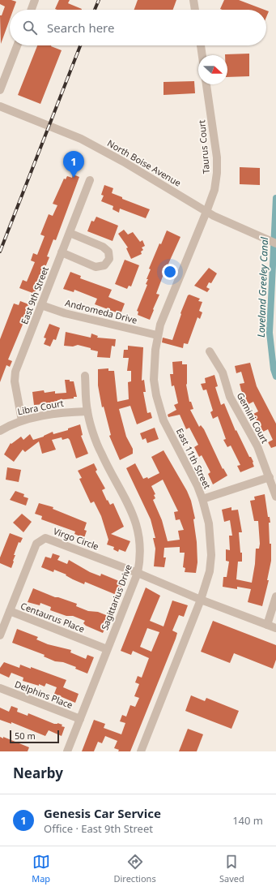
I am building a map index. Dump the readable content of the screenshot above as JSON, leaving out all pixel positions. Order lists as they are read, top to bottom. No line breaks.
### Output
{"streets":{"street":["Taurus Court","North Boise Avenue","East 9th Street","Andromeda Drive","Libra Court","Gemini Court","East 11th Street","Virgo Circle","Sagittarius Drive","Centaurus Place","Delphins Place"]},"crossings":[["Taurus Court","North Boise Avenue"],["Taurus Court","East 11th Street"],["North Boise Avenue","East 11th Street"],["East 9th Street","Andromeda Drive"],["East 9th Street","Libra Court"],["Andromeda Drive","East 11th Street"],["Libra Court","Sagittarius Drive"],["East 11th Street","Virgo Circle"],["Virgo Circle","Sagittarius Drive"],["Virgo Circle","Centaurus Place"],["Sagittarius Drive","Centaurus Place"],["Sagittarius Drive","Delphins Place"]],"water":["Loveland Greeley Canal"],"scale_bar":"50 m","north":"right","page":{"search":"Search here","pins":"1","scale":"50 m","heading":"Nearby","list":[{"mark":"1","name":"Genesis Car Service","note":"Office · East 9th Street","value":"140 m"}],"nav":["Map","Directions","Saved"]}}
